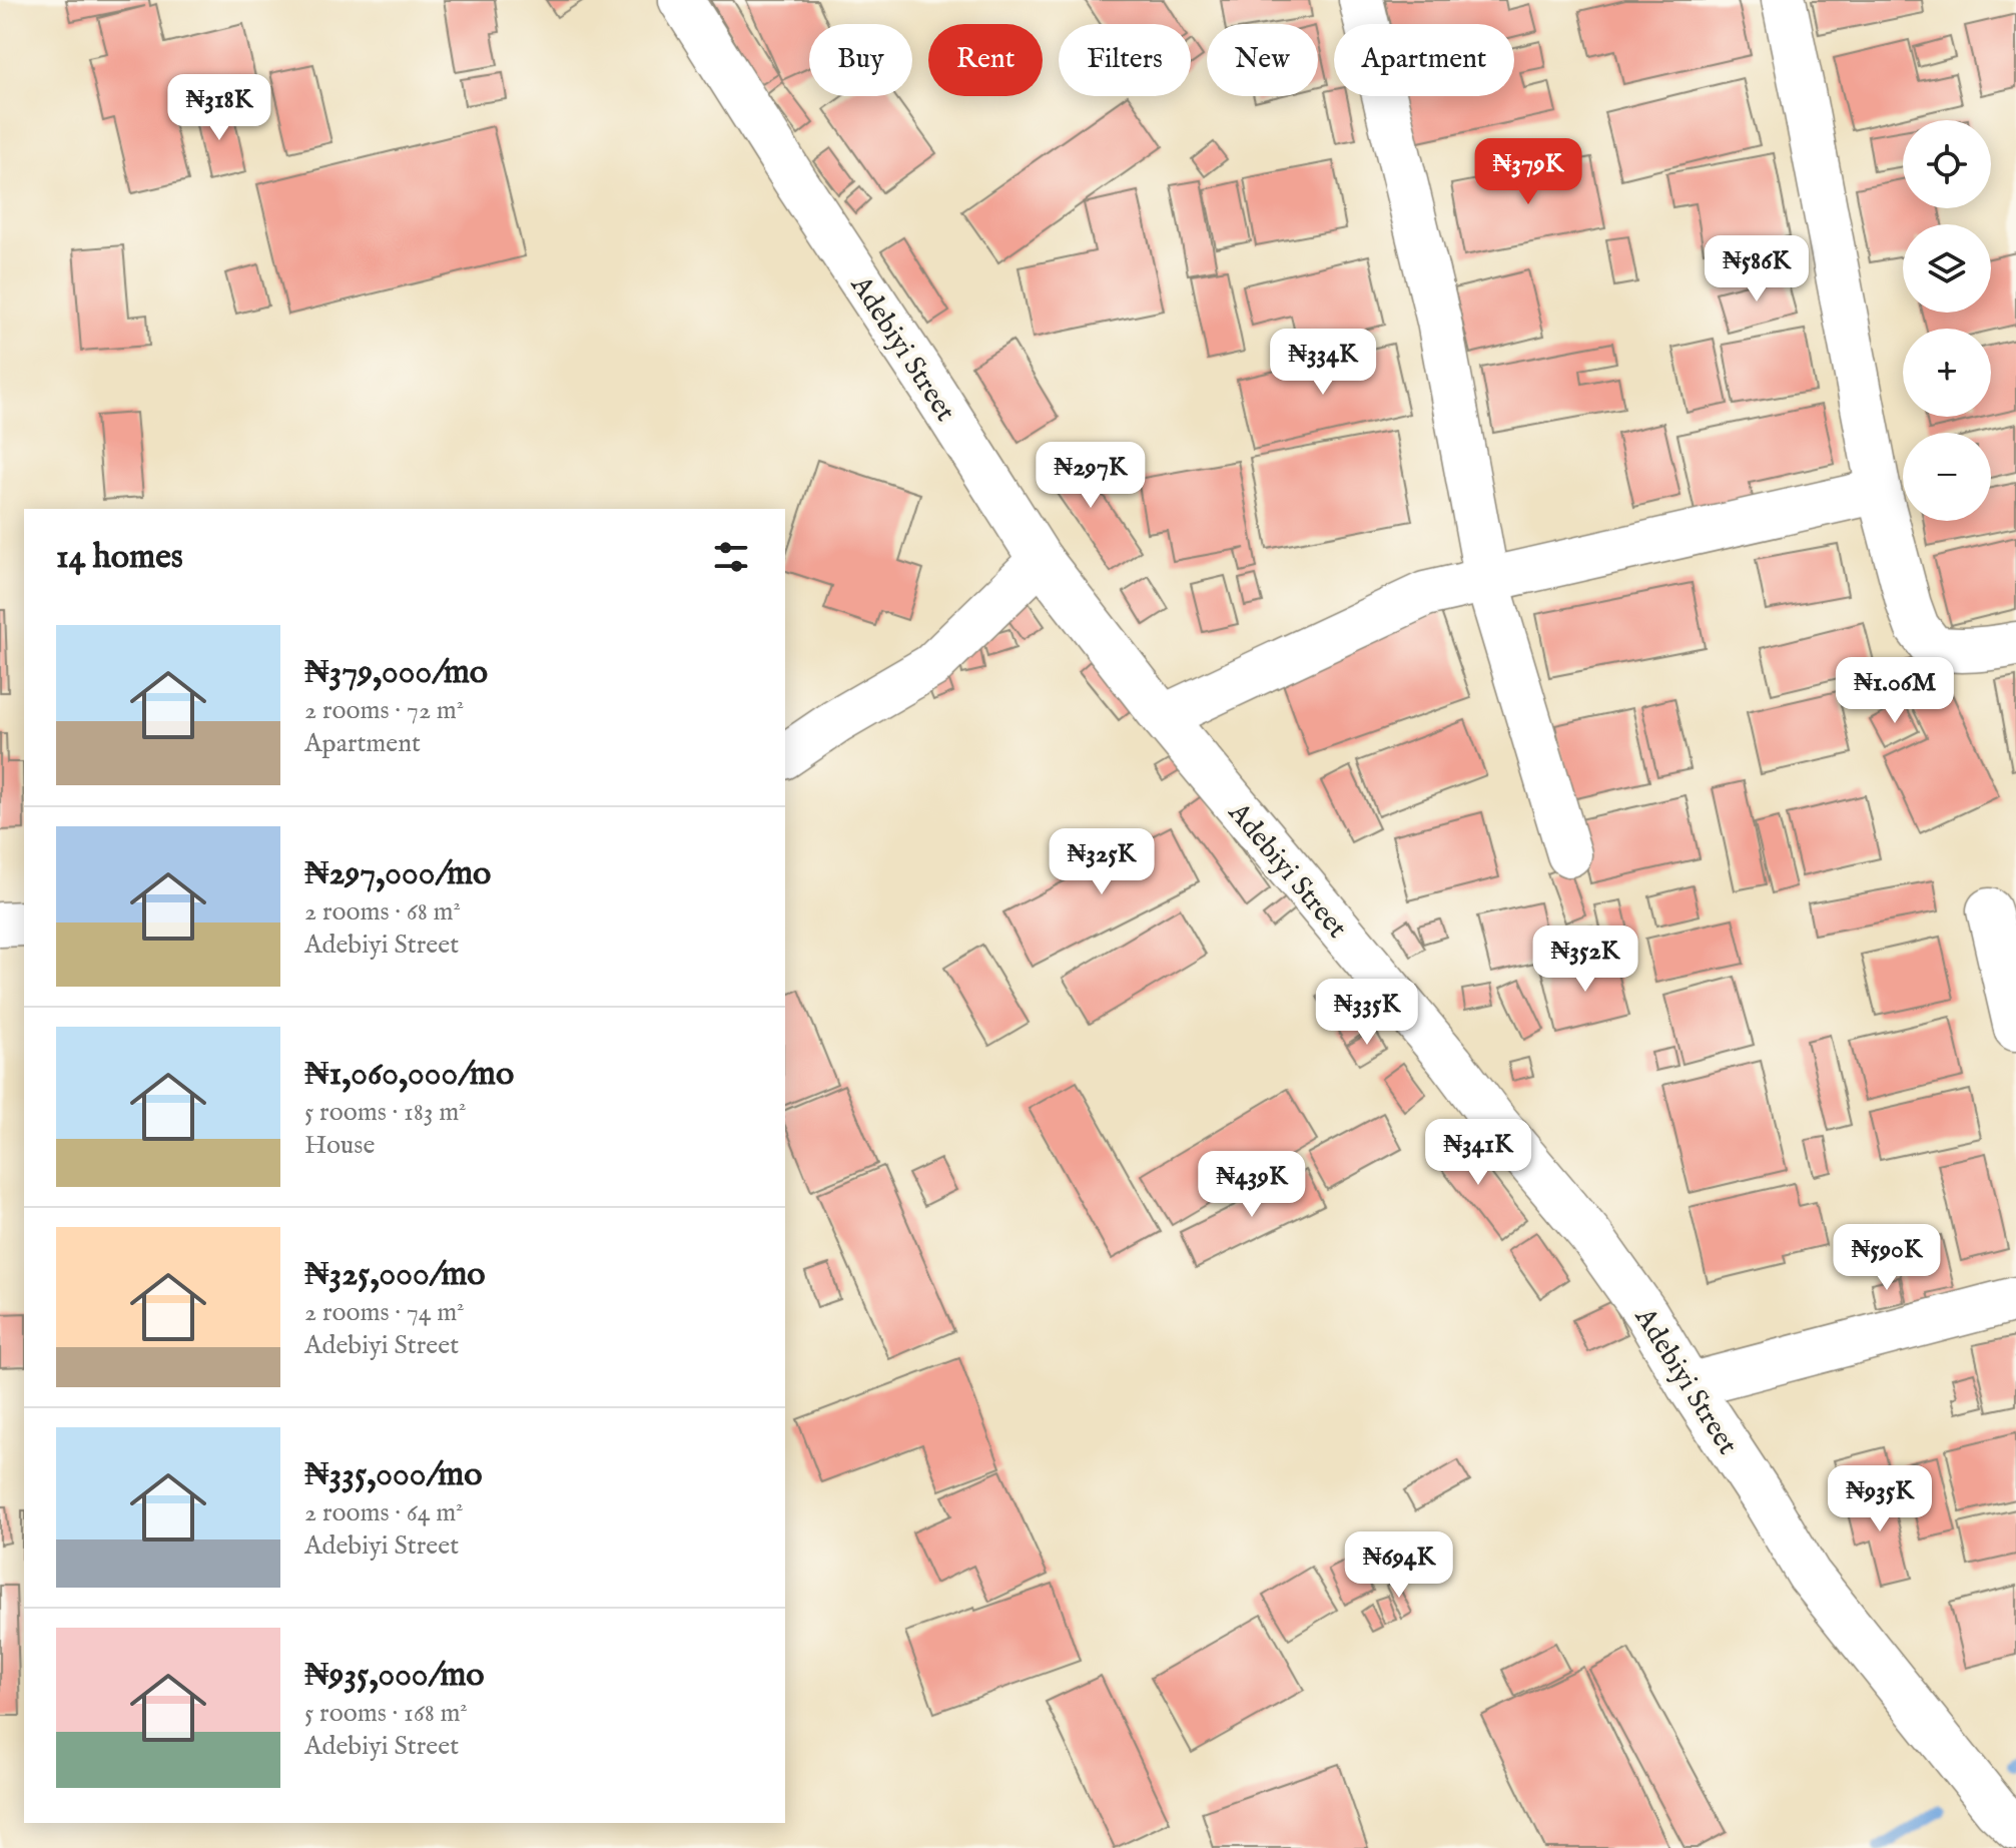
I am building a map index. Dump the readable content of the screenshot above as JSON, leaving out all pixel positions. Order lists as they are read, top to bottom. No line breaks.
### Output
{"streets":{"street":["Adebiyi Street"]},"page":{"chip":["Buy","Rent","Filters","New","Apartment"],"price":["₦318K","₦379K","₦586K","₦334K","₦297K","₦1.06M","₦325K","₦352K","₦335K","₦341K","₦439K","₦590K","₦935K","₦694K"],"map_buttons":["+","−"],"heading":"14 homes","list":[{"name":"₦379,000/mo","note":"2 rooms · 72 m² · Apartment"},{"name":"₦297,000/mo","note":"2 rooms · 68 m² · Adebiyi Street"},{"name":"₦1,060,000/mo","note":"5 rooms · 183 m² · House"},{"name":"₦325,000/mo","note":"2 rooms · 74 m² · Adebiyi Street"},{"name":"₦335,000/mo","note":"2 rooms · 64 m² · Adebiyi Street"},{"name":"₦935,000/mo","note":"5 rooms · 168 m² · Adebiyi Street"}]}}
